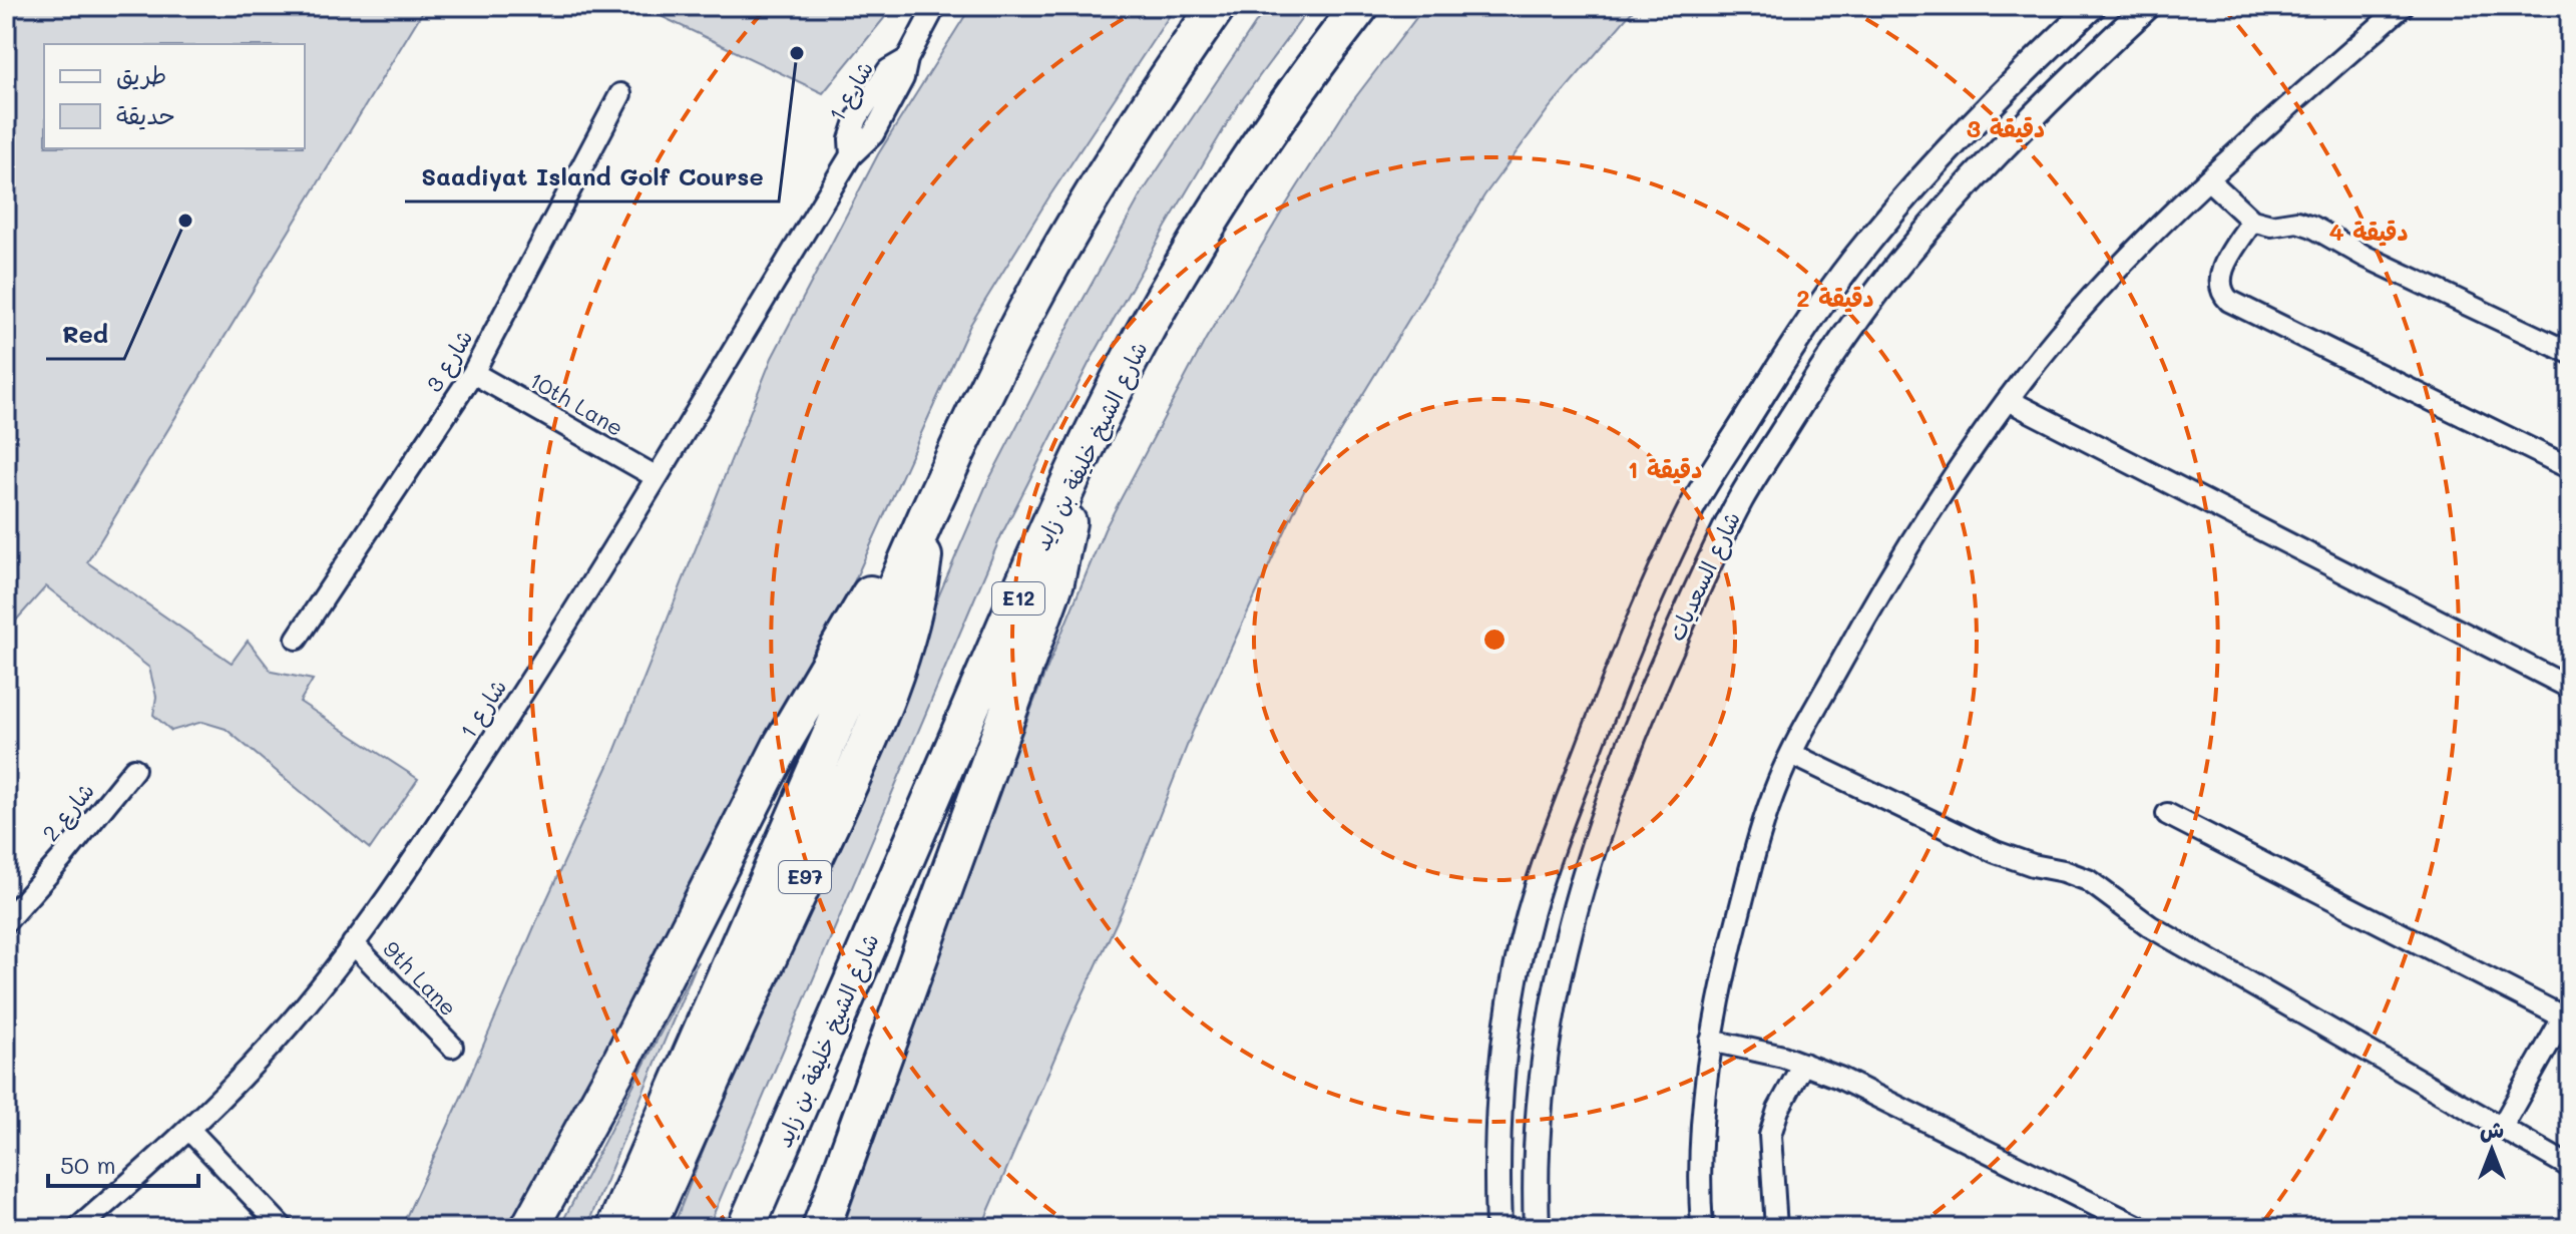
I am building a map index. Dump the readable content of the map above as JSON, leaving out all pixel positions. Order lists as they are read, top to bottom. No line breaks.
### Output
{"streets":{"highway":["شارع الشيخ خليفة بن زايد","E12","E97"],"street":["شارع 1","شارع 3","10th Lane","شارع السعديات","شارع 2","9th Lane"]},"crossings":[["شارع 1","10th Lane"],["شارع 1","9th Lane"],["شارع 3","10th Lane"]],"places":["Saadiyat Island Golf Course","Red"],"legend":["طريق","حديقة"],"scale_bar":"50 m","north":"top","rings":["3 دقيقة","4 دقيقة","2 دقيقة","1 دقيقة"]}
